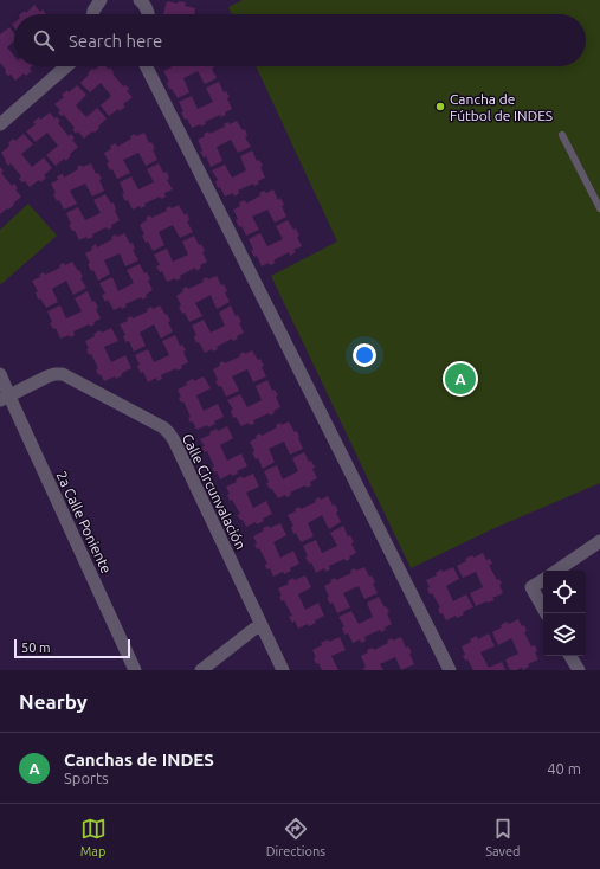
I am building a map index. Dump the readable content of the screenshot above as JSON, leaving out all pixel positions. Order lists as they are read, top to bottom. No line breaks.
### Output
{"streets":{"street":["Calle Circunvalación","2a Calle Poniente"]},"crossings":[["Calle Circunvalación","2a Calle Poniente"]],"places":["Cancha de Fútbol de INDES"],"scale_bar":"50 m","page":{"search":"Search here","pins":"A","scale":"50 m","heading":"Nearby","list":[{"mark":"A","name":"Canchas de INDES","note":"Sports","value":"40 m"}],"nav":["Map","Directions","Saved"]}}
